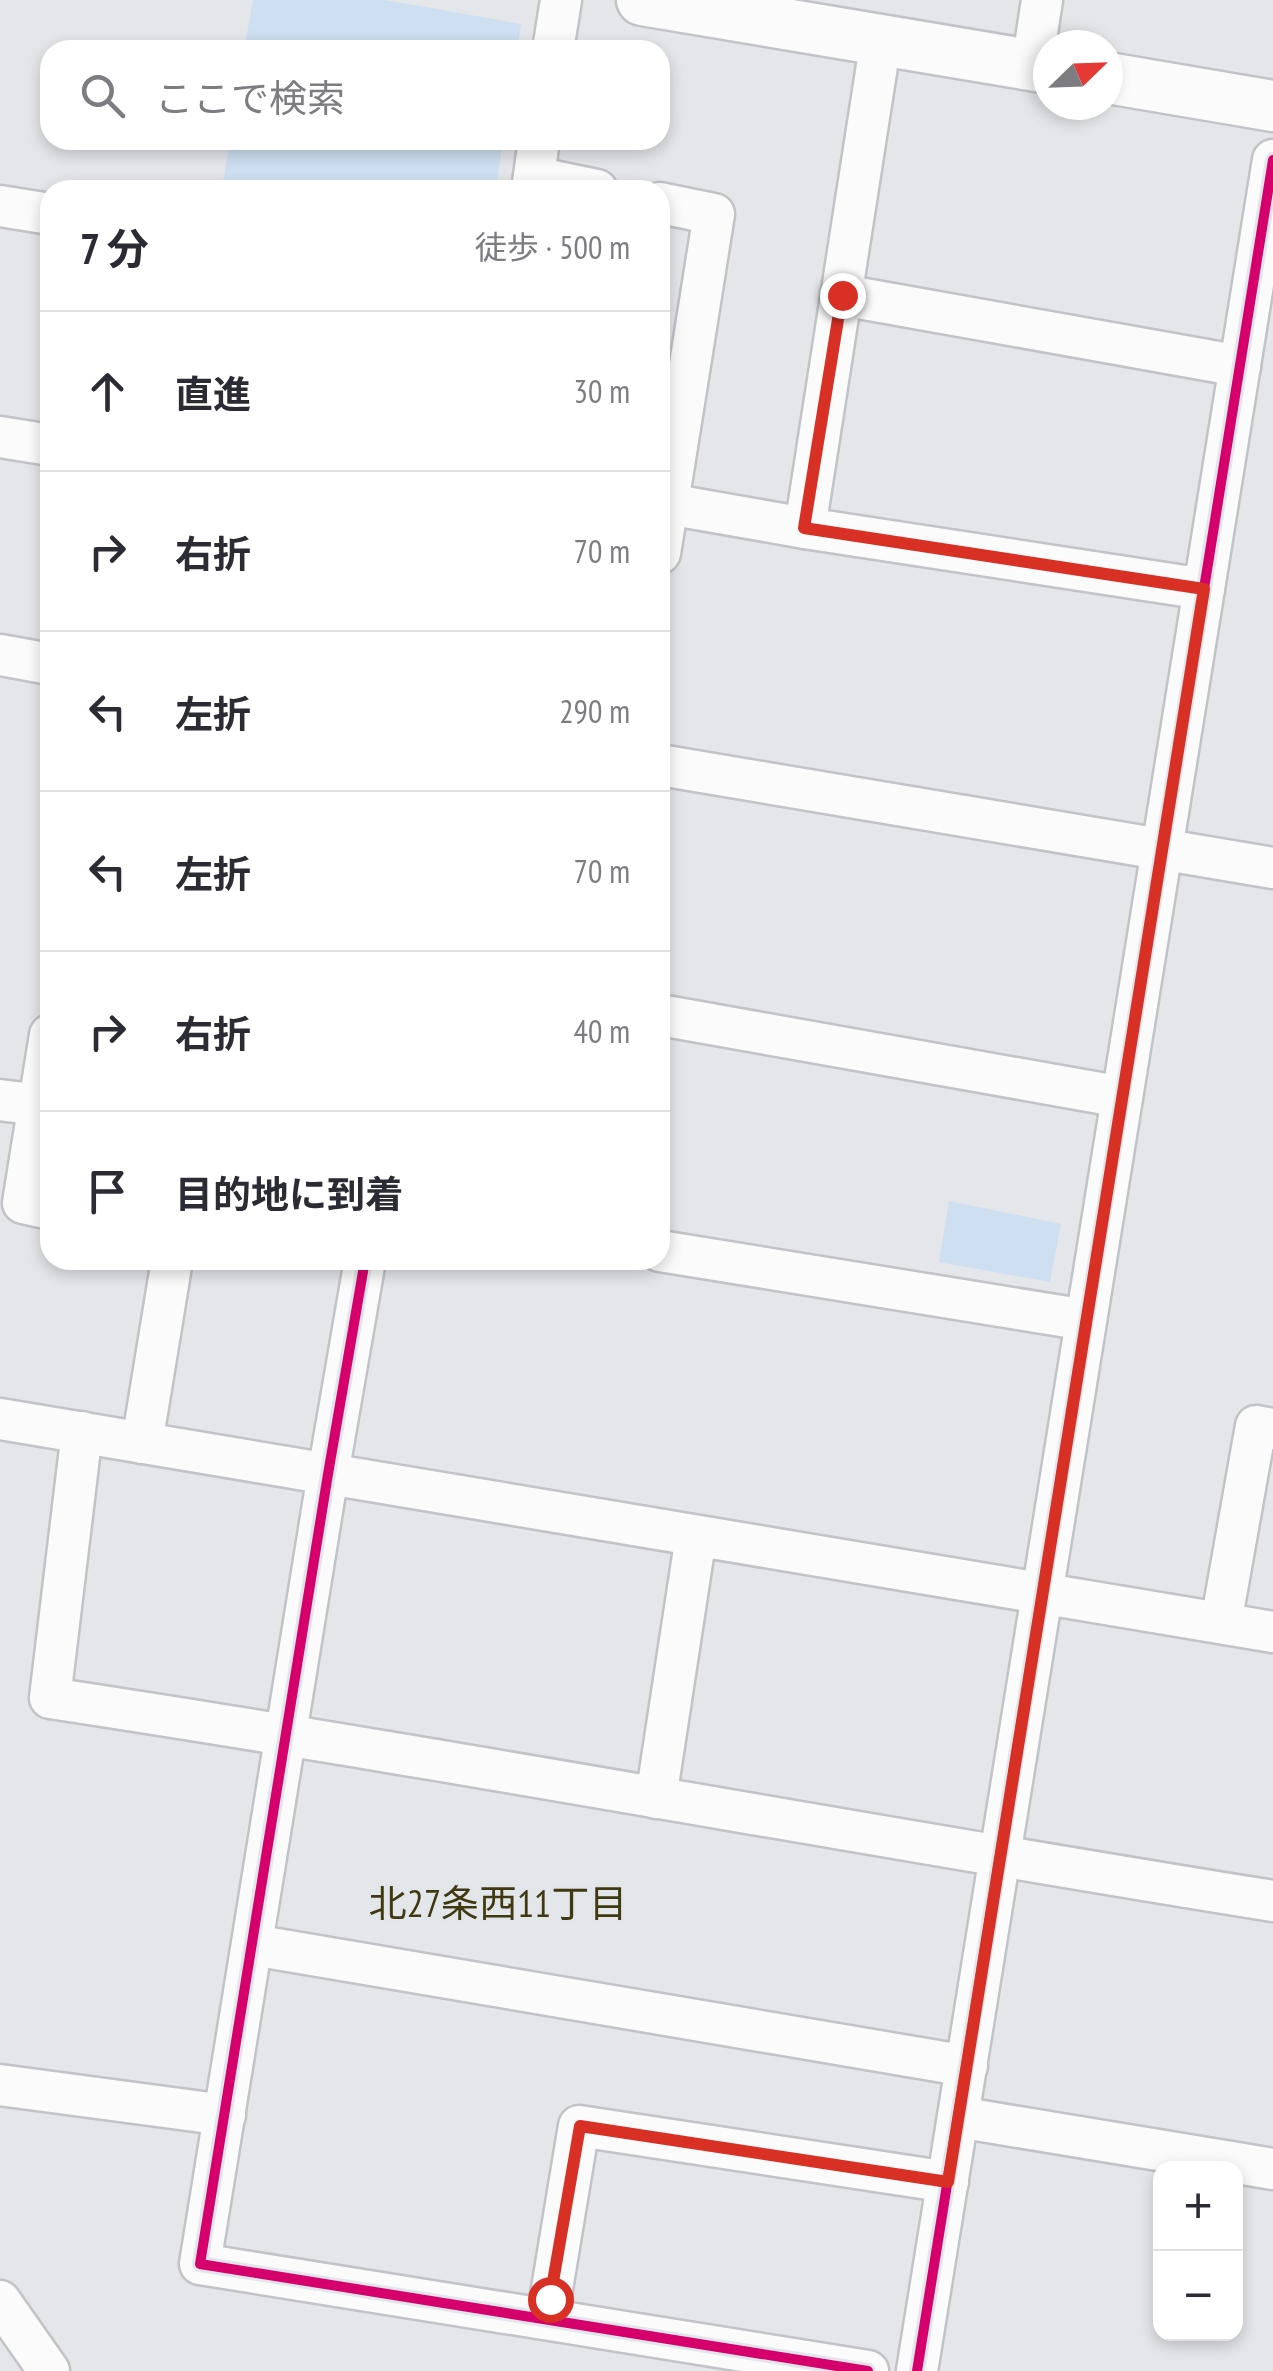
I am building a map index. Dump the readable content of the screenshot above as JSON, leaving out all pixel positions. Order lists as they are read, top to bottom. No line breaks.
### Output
{"districts":["北27条西11丁目"],"north":"top right","page":{"search":"ここで検索","heading":["7 分","徒歩 · 500 m"],"list":[["直進","30 m"],["右折","70 m"],["左折","290 m"],["左折","70 m"],["右折","40 m"],"目的地に到着"],"map_buttons":["+","−"]}}
